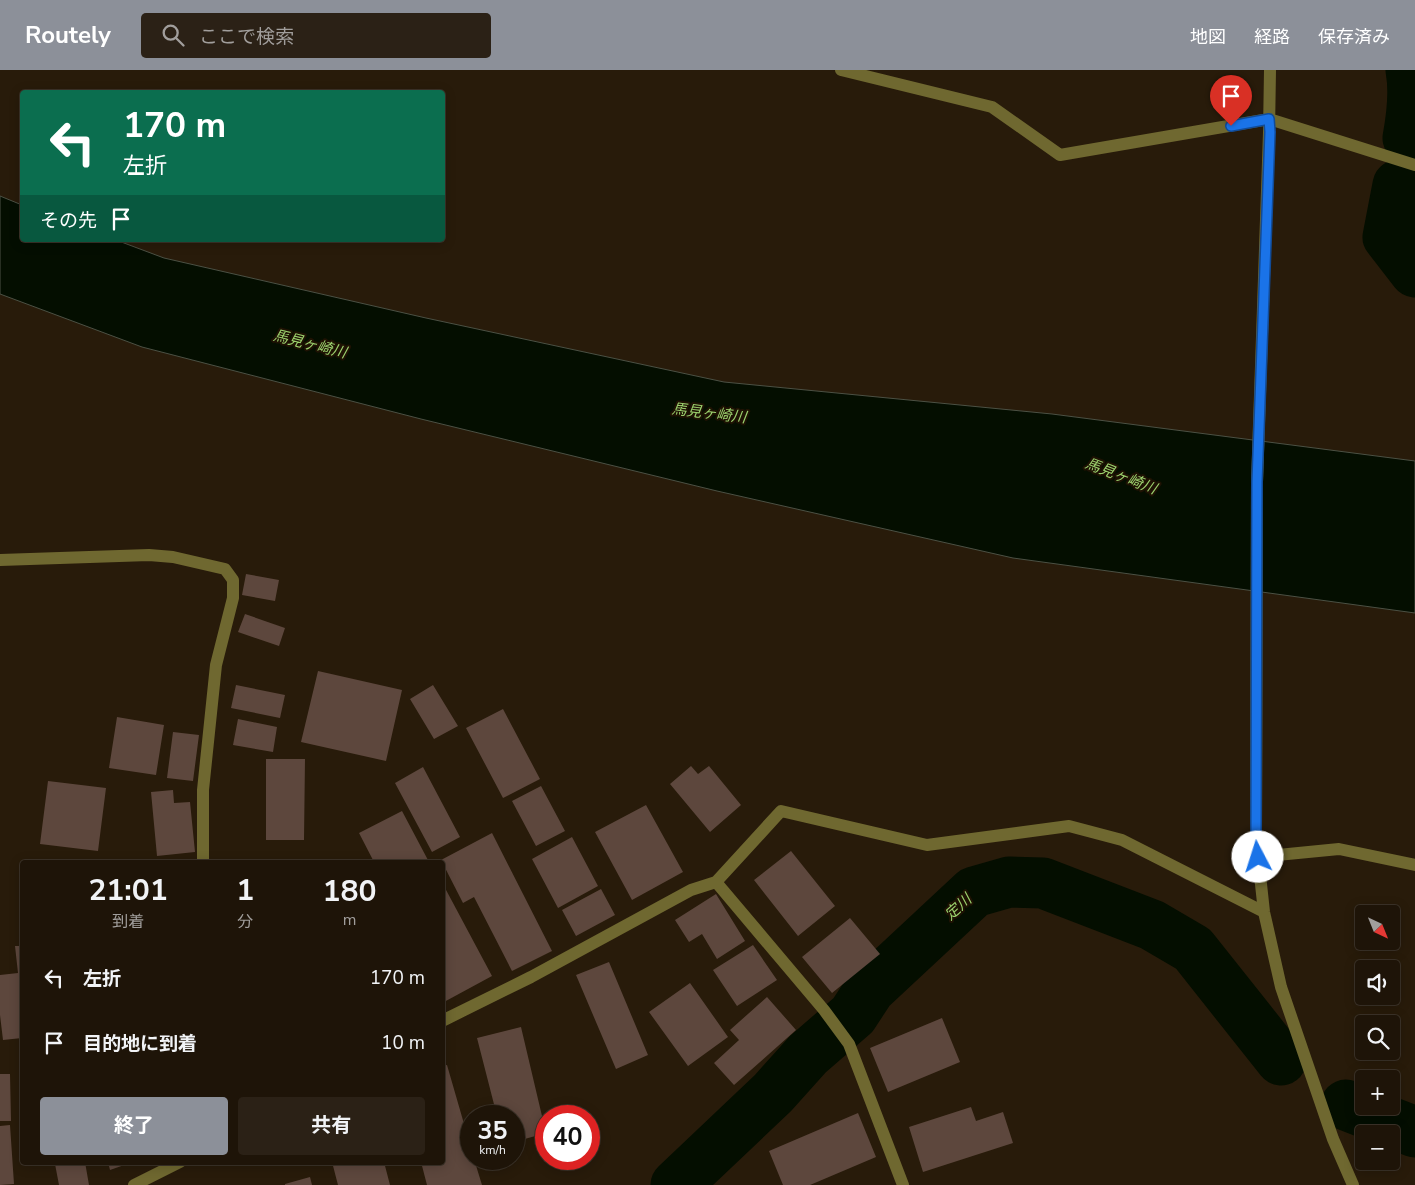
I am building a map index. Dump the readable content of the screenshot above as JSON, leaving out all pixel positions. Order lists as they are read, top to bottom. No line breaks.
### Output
{"water":["馬見ヶ崎川","定川"],"north":"bottom right","page":{"header":"Routely","search":"ここで検索","nav":["地図","経路","保存済み"],"turn":["170 m","左折"],"then":"その先","eta":["21:01","到着","1","分","180","m"],"map_buttons":["+","−"],"list":[{"name":"左折","value":"170 m"},{"name":"目的地に到着","value":"10 m"}],"buttons":["終了","共有"],"speed":"35 km/h","limit":"40"}}
